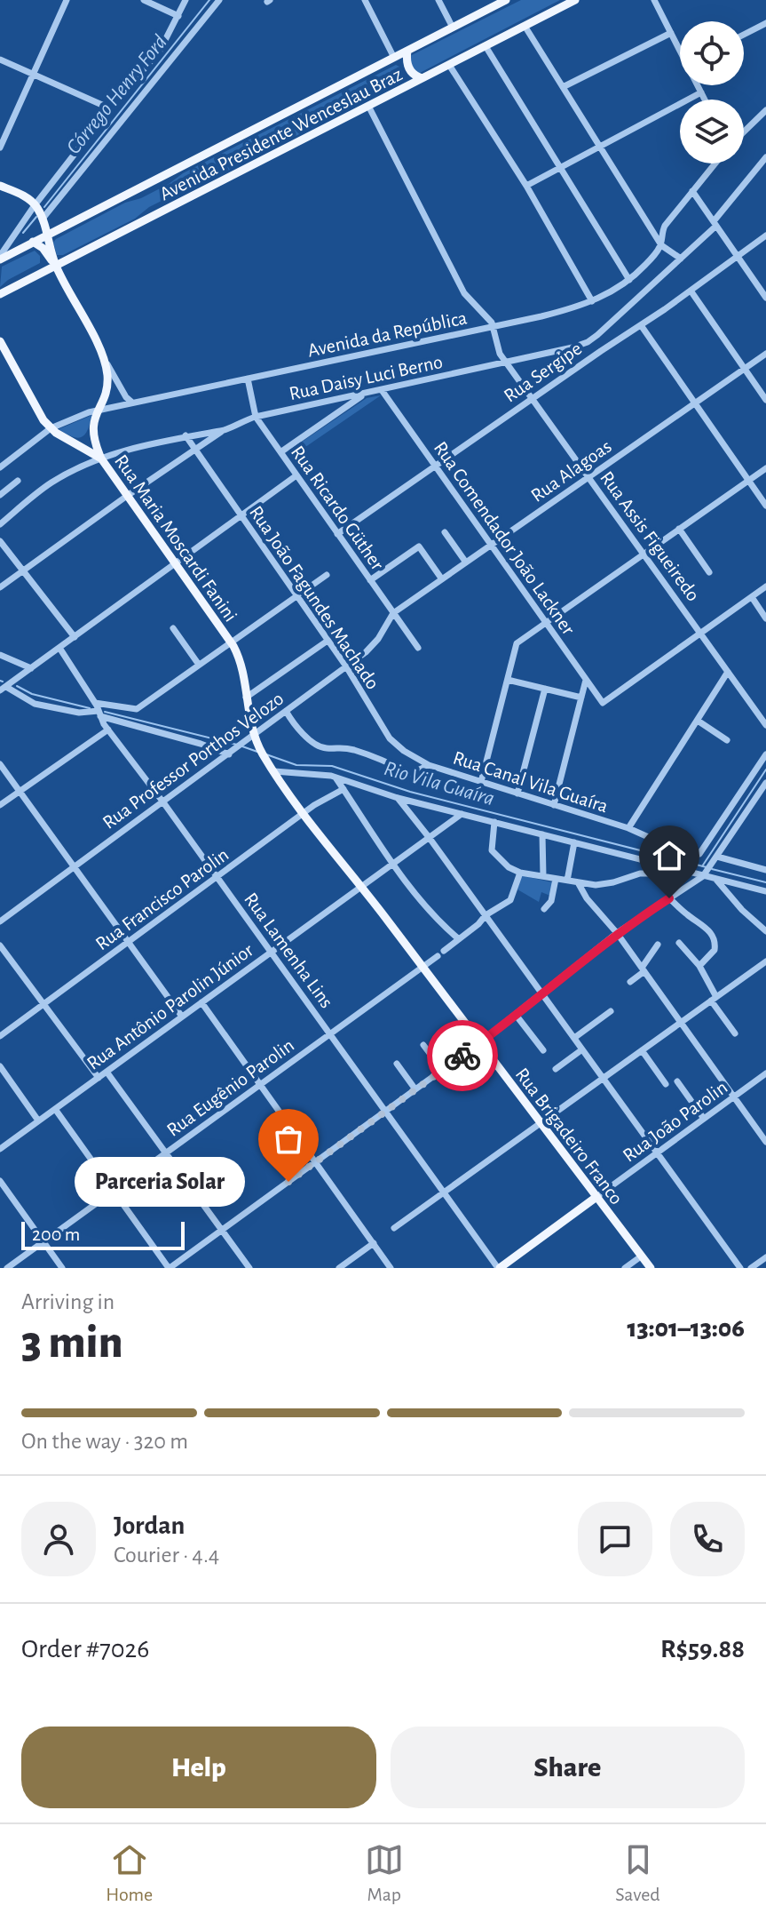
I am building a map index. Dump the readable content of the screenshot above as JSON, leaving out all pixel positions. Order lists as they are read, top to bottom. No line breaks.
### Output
{"streets":{"main road":["Avenida Presidente Wenceslau Braz","Rua Maria Moscardi Fanini","Rua João Parolin","Rua Brigadeiro Franco"],"street":["Avenida da República","Rua Sergipe","Rua Daisy Luci Berno","Rua Alagoas","Rua Ricardo Güther","Rua Assis Figueiredo","Rua Comendador João Lackner","Rua João Fagundes Machado","Rua Professor Porthos Velozo","Rua Canal Vila Guaíra","Rua Francisco Parolin","Rua Lamenha Lins","Rua Antônio Parolin Júnior","Rua Eugênio Parolin"]},"crossings":[["Avenida Presidente Wenceslau Braz","Rua Assis Figueiredo"],["Avenida da República","Rua Ricardo Güther"],["Avenida da República","Rua Assis Figueiredo"],["Avenida da República","Rua Maria Moscardi Fanini"],["Rua Sergipe","Rua Ricardo Güther"],["Rua Sergipe","Rua Assis Figueiredo"],["Rua Sergipe","Rua Comendador João Lackner"],["Rua Daisy Luci Berno","Rua Ricardo Güther"],["Rua Daisy Luci Berno","Rua Assis Figueiredo"],["Rua Daisy Luci Berno","Rua Maria Moscardi Fanini"],["Rua Daisy Luci Berno","Rua Comendador João Lackner"],["Rua Daisy Luci Berno","Rua João Fagundes Machado"],["Rua Alagoas","Rua Ricardo Güther"],["Rua Alagoas","Rua Assis Figueiredo"],["Rua Alagoas","Rua Comendador João Lackner"],["Rua Alagoas","Rua Professor Porthos Velozo"],["Rua Ricardo Güther","Rua Professor Porthos Velozo"],["Rua Assis Figueiredo","Rua Comendador João Lackner"],["Rua Maria Moscardi Fanini","Rua Professor Porthos Velozo"],["Rua Maria Moscardi Fanini","Rua Brigadeiro Franco"],["Rua João Fagundes Machado","Rua Professor Porthos Velozo"],["Rua João Fagundes Machado","Rua Canal Vila Guaíra"],["Rua Professor Porthos Velozo","Rua Canal Vila Guaíra"],["Rua Professor Porthos Velozo","Rua Lamenha Lins"],["Rua Professor Porthos Velozo","Rua Brigadeiro Franco"],["Rua Francisco Parolin","Rua Lamenha Lins"],["Rua Francisco Parolin","Rua Brigadeiro Franco"],["Rua Lamenha Lins","Rua Antônio Parolin Júnior"],["Rua Lamenha Lins","Rua Eugênio Parolin"],["Rua Lamenha Lins","Rua João Parolin"],["Rua Antônio Parolin Júnior","Rua Brigadeiro Franco"],["Rua Eugênio Parolin","Rua Brigadeiro Franco"],["Rua João Parolin","Rua Brigadeiro Franco"]],"water":["Córrego Henry Ford","Rio Vila Guaíra"],"places":["Parceria Solar"],"scale_bar":"200 m","page":{"bubble":"Parceria Solar","scale":"200 m","heading":["3 min","Arriving in","13:01–13:06"],"panel":["Jordan","Courier · 4.4","Order #7026","R$59.88"],"bar":"On the way · 320 m","buttons":["Help","Share"],"tabs":["Home","Map","Saved"]}}
